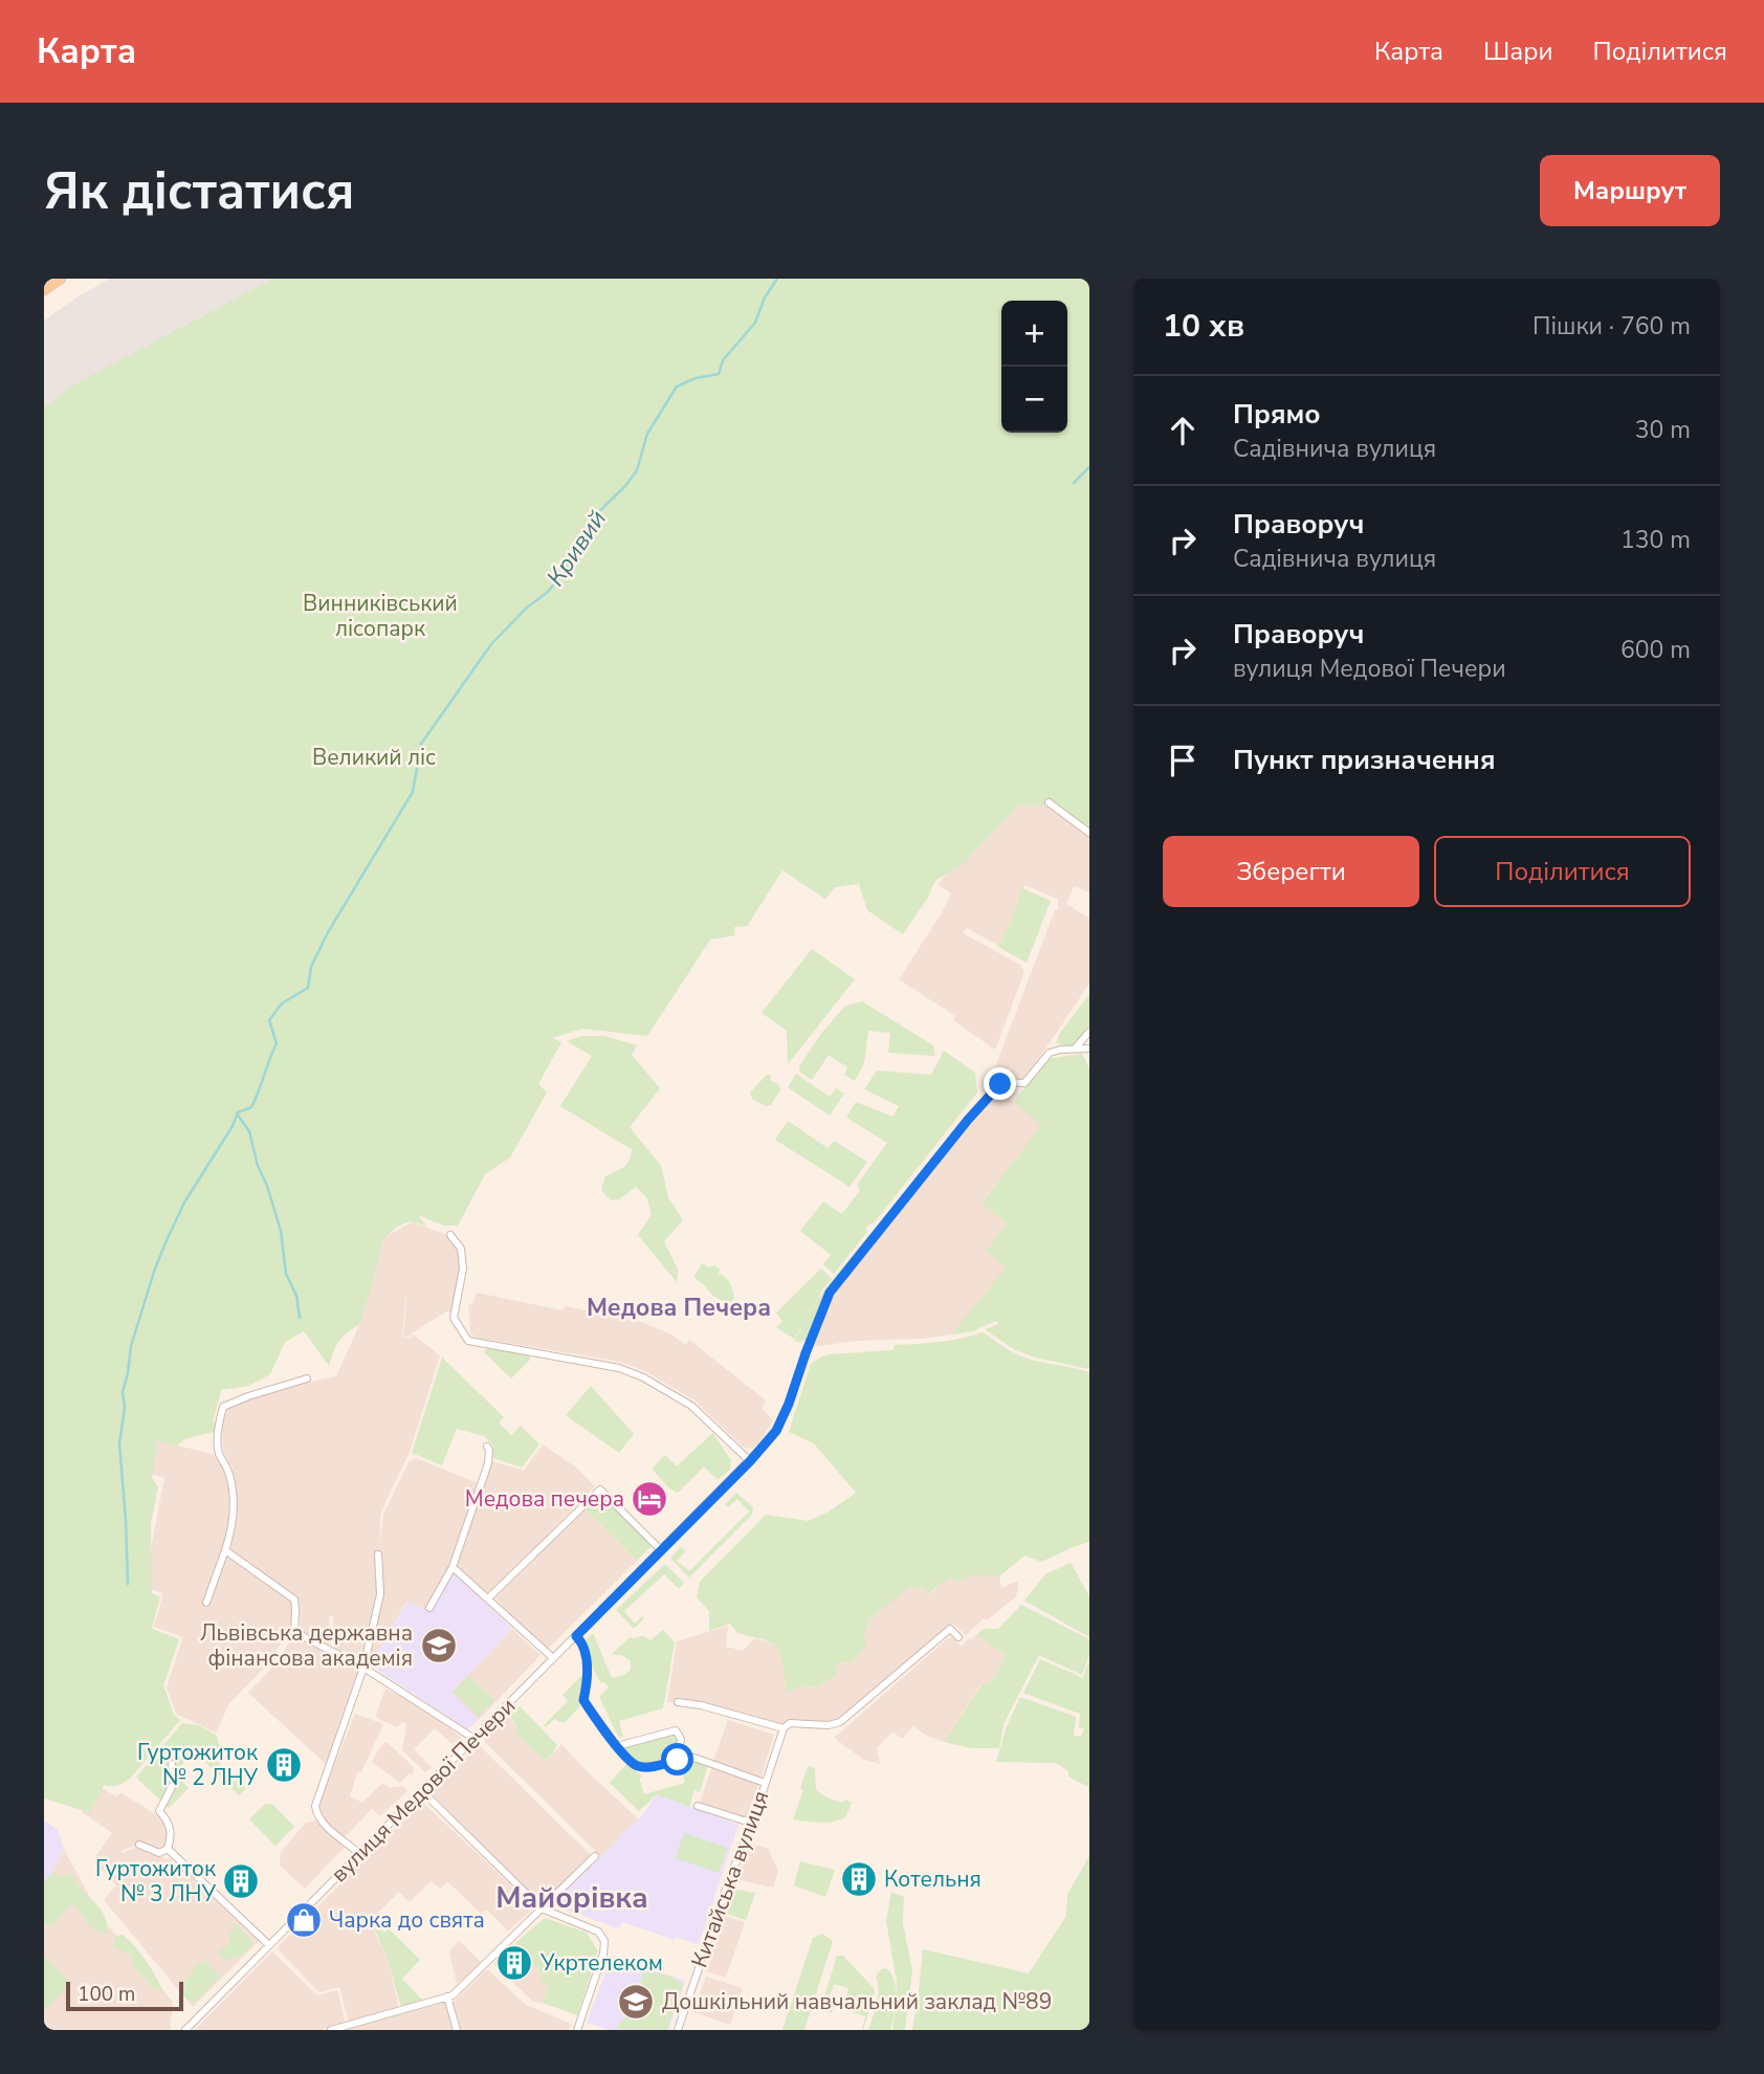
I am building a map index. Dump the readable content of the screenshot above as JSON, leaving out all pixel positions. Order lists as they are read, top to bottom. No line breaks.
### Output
{"streets":{"street":["вулиця Медової Печери","Китайська вулиця"]},"districts":["Медова Печера","Майорівка"],"water":["Кривий"],"parks":["Винниківський лісопарк","Великий ліс"],"places":{"hotel":["Медова печера"],"school or university":["Львівська державна фінансова академія","Дошкільний навчальний заклад №89"],"building":["Гуртожиток № 2 ЛНУ","Котельня","Гуртожиток № 3 ЛНУ","Укртелеком"],"shop":["Чарка до свята"]},"scale_bar":"100 m","page":{"header":"Карта","nav":["Карта","Шари","Поділитися"],"buttons":["Маршрут",["Зберегти","Поділитися"]],"title":"Як дістатися","heading":["10 хв","Пішки · 760 m"],"map_buttons":["+","−"],"list":[["Прямо","Садівнича вулиця","30 m"],["Праворуч","Садівнича вулиця","130 m"],["Праворуч","вулиця Медової Печери","600 m"],"Пункт призначення"],"scale":"100 m"}}
